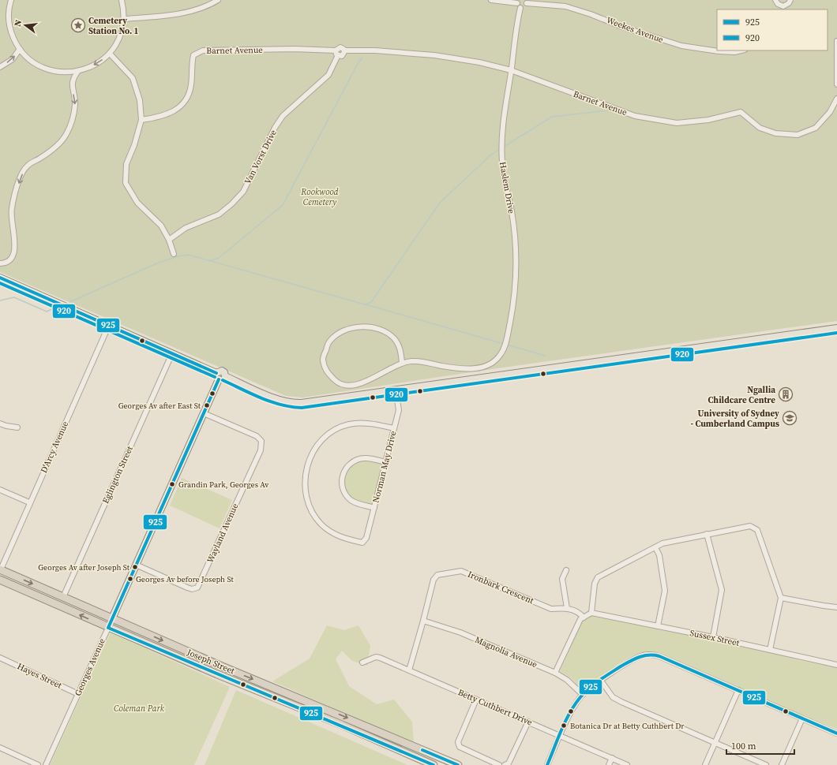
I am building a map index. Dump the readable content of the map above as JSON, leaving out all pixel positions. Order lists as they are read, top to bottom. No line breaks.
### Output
{"streets":{"highway":["Joseph Street","Georges Avenue"],"street":["Weekes Avenue","Barnet Avenue","Van Vorst Drive","Haslem Drive","D'Arcy Avenue","Norman May Drive","Eglington Street","Wayland Avenue","Ironbark Crescent","Sussex Street","Magnolia Avenue","Hayes Street","Betty Cuthbert Drive"]},"crossings":[["Barnet Avenue","Haslem Drive"],["D'Arcy Avenue","Joseph Street"],["Eglington Street","Joseph Street"],["Wayland Avenue","Georges Avenue"],["Ironbark Crescent","Magnolia Avenue"],["Ironbark Crescent","Betty Cuthbert Drive"],["Joseph Street","Georges Avenue"],["Georges Avenue","Hayes Street"]],"parks":["Rookwood Cemetery","Coleman Park"],"places":{"place":["Cemetery Station No. 1"],"building":["Ngallia Childcare Centre"],"other":["Georges Av after East St","Grandin Park, Georges Av","Georges Av after Joseph St","Georges Av before Joseph St","Botanica Dr at Betty Cuthbert Dr"],"school or university":["University of Sydney - Cumberland Campus"]},"lines":["transit line 925","transit line 920"],"legend":["925","920"],"scale_bar":"100 m","north":"left"}
